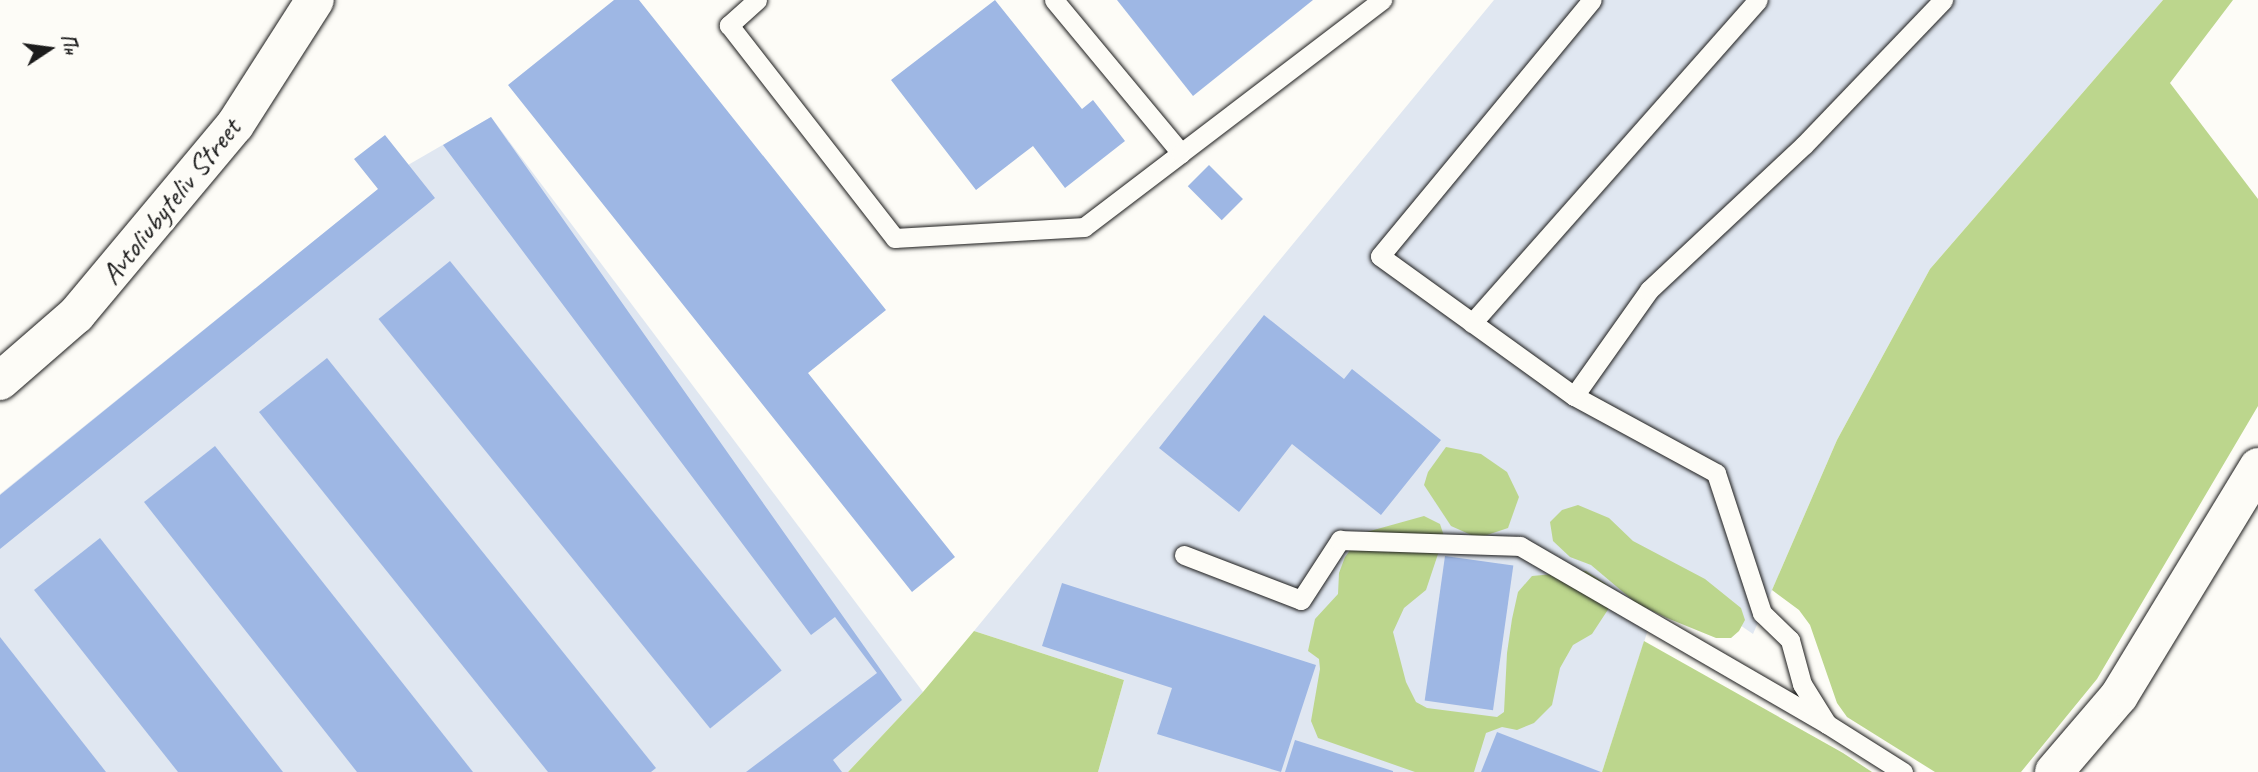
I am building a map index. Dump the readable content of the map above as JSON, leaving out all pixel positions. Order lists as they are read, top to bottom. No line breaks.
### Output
{"streets":{"street":["Avtoliubyteliv Street"]},"north":"right"}
